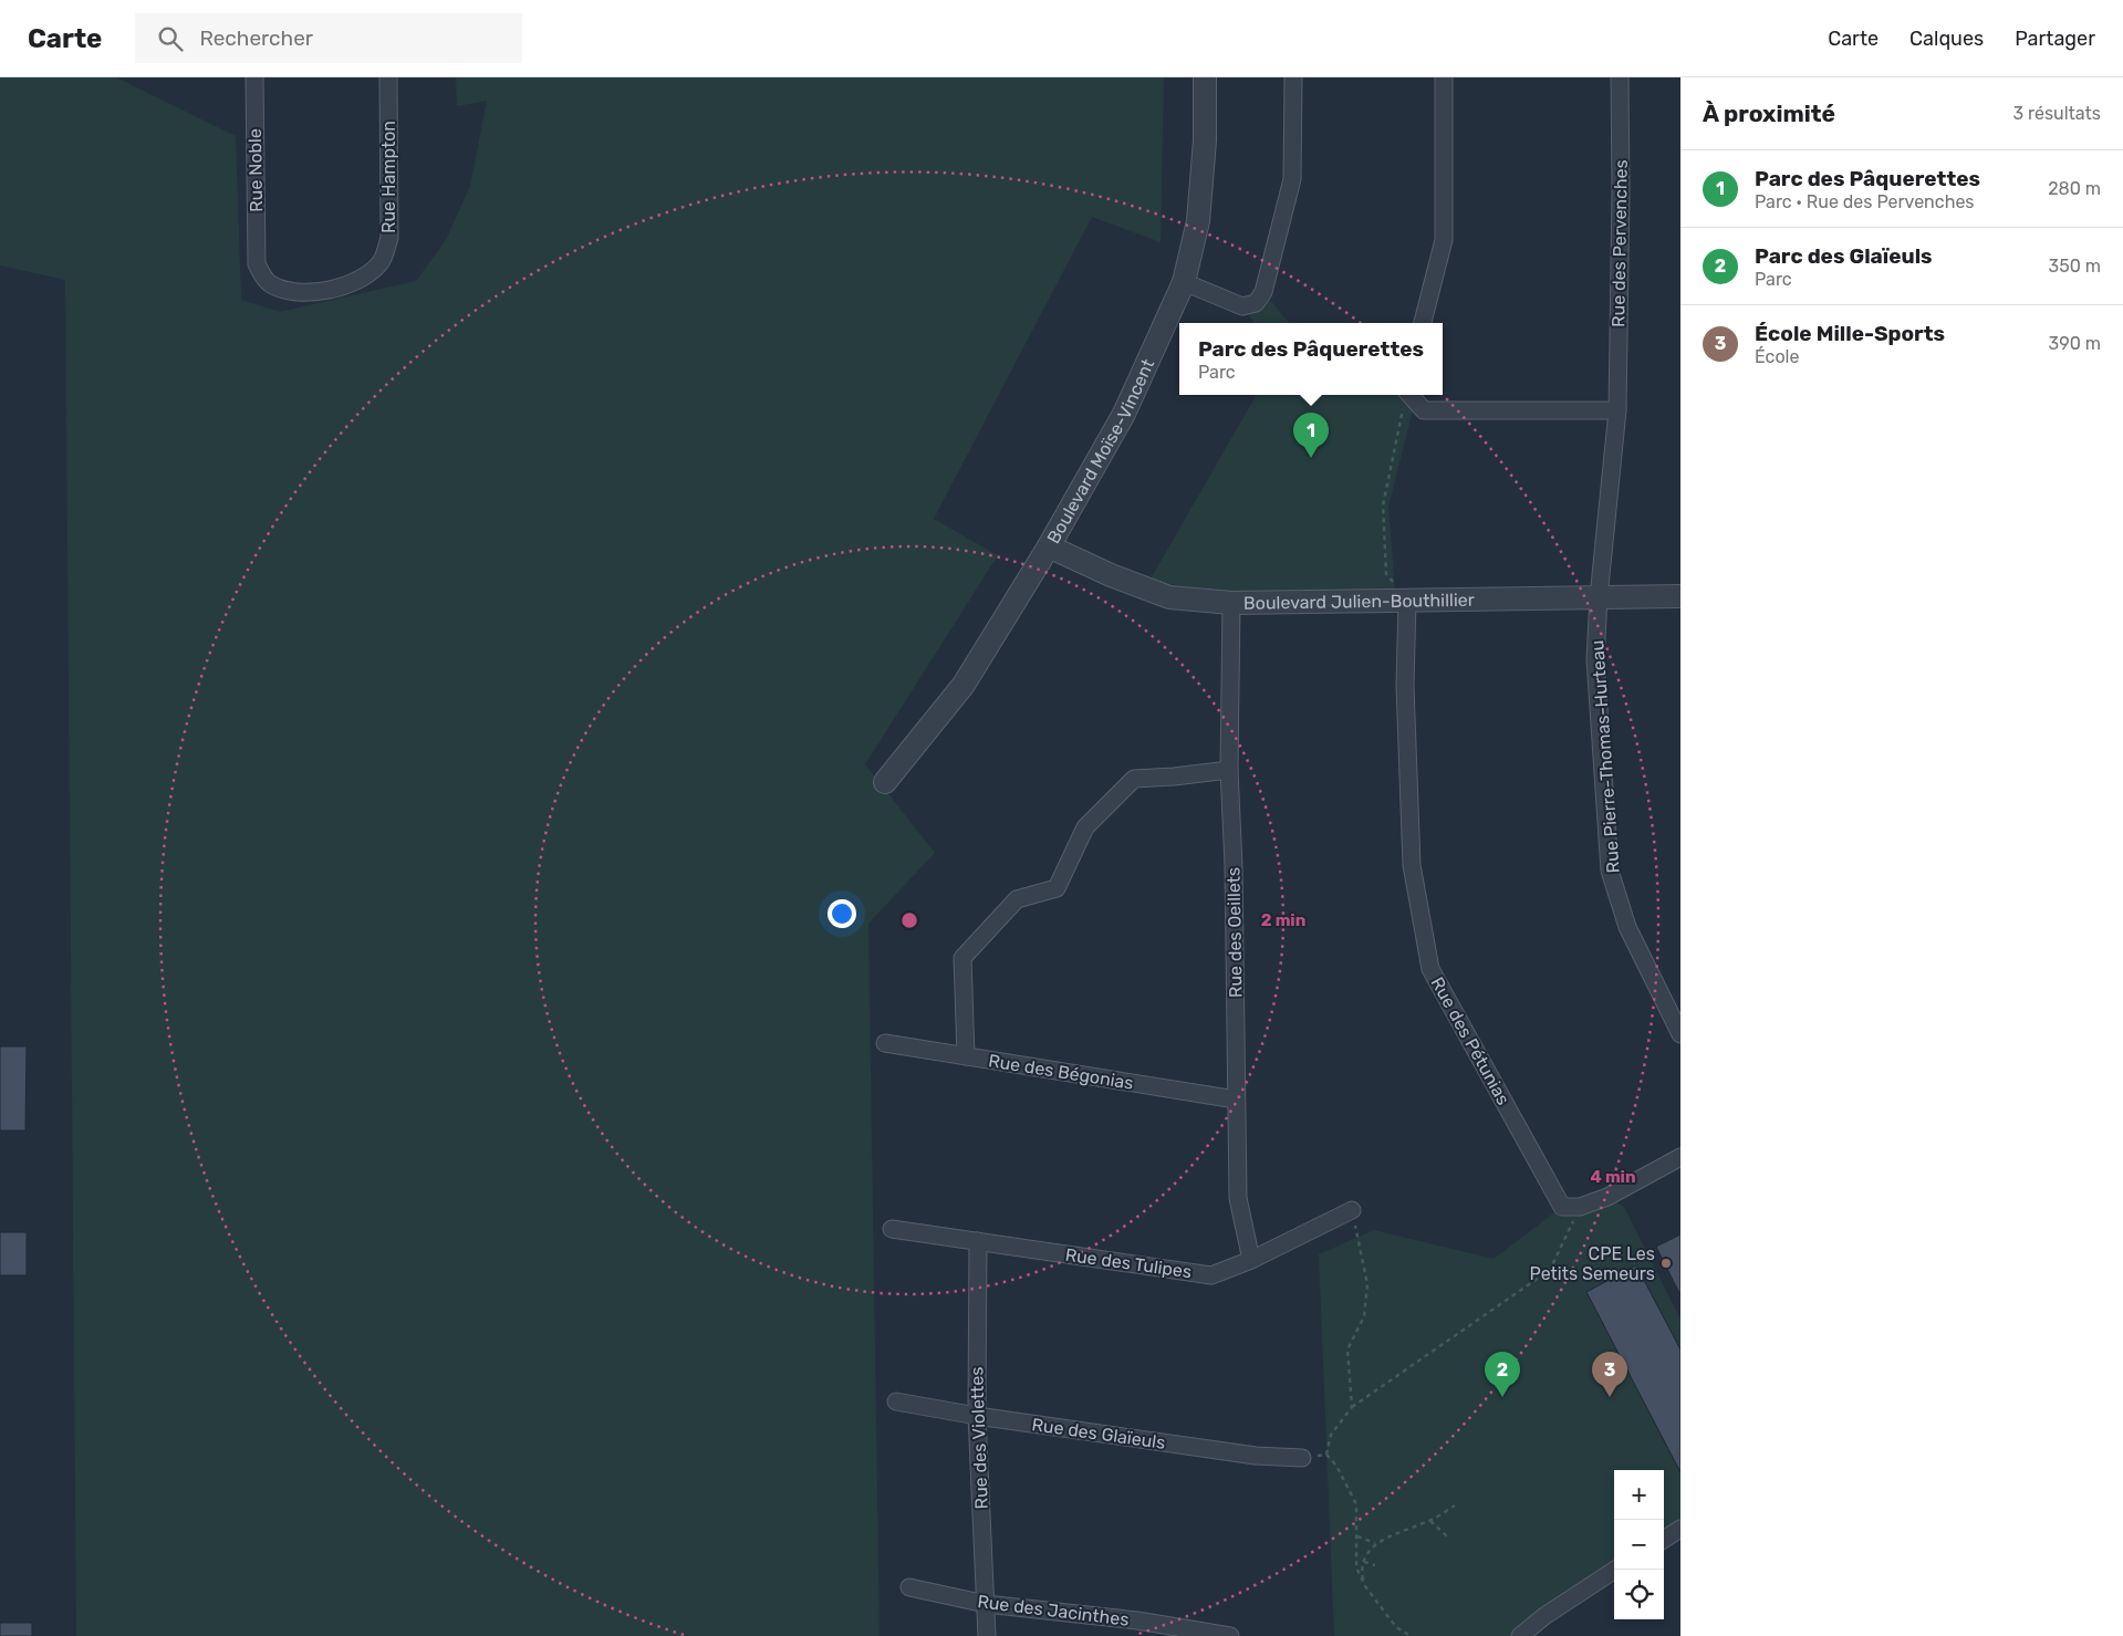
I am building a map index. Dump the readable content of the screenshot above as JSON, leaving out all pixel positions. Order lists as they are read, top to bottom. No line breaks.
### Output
{"streets":{"street":["Rue Noble","Rue Hampton","Rue des Pervenches","Boulevard Moïse-Vincent","Boulevard Julien-Bouthillier","Rue Pierre-Thomas-Hurteau","Rue des Oeillets","Rue des Pétunias","Rue des Bégonias","Rue des Tulipes","Rue des Glaïeuls","Rue des Violettes","Rue des Jacinthes"]},"crossings":[["Rue Noble","Rue Hampton"],["Rue des Pervenches","Boulevard Julien-Bouthillier"],["Rue des Pervenches","Rue Pierre-Thomas-Hurteau"],["Boulevard Moïse-Vincent","Boulevard Julien-Bouthillier"],["Boulevard Julien-Bouthillier","Rue Pierre-Thomas-Hurteau"],["Boulevard Julien-Bouthillier","Rue des Oeillets"],["Boulevard Julien-Bouthillier","Rue des Pétunias"],["Rue des Oeillets","Rue des Bégonias"],["Rue des Oeillets","Rue des Tulipes"],["Rue des Tulipes","Rue des Violettes"],["Rue des Glaïeuls","Rue des Violettes"],["Rue des Violettes","Rue des Jacinthes"]],"places":["CPE Les Petits Semeurs"],"page":{"header":"Carte","search":"Rechercher","nav":["Carte","Calques","Partager"],"heading":["À proximité","3 résultats"],"list":[{"mark":"1","name":"Parc des Pâquerettes","note":"Parc · Rue des Pervenches","value":"280 m"},{"mark":"2","name":"Parc des Glaïeuls","note":"Parc","value":"350 m"},{"mark":"3","name":"École Mille-Sports","note":"École","value":"390 m"}],"popup":["Parc des Pâquerettes","Parc"],"pins":["1","2","3"],"map_buttons":["+","−"]},"rings":["2 min","4 min"]}
